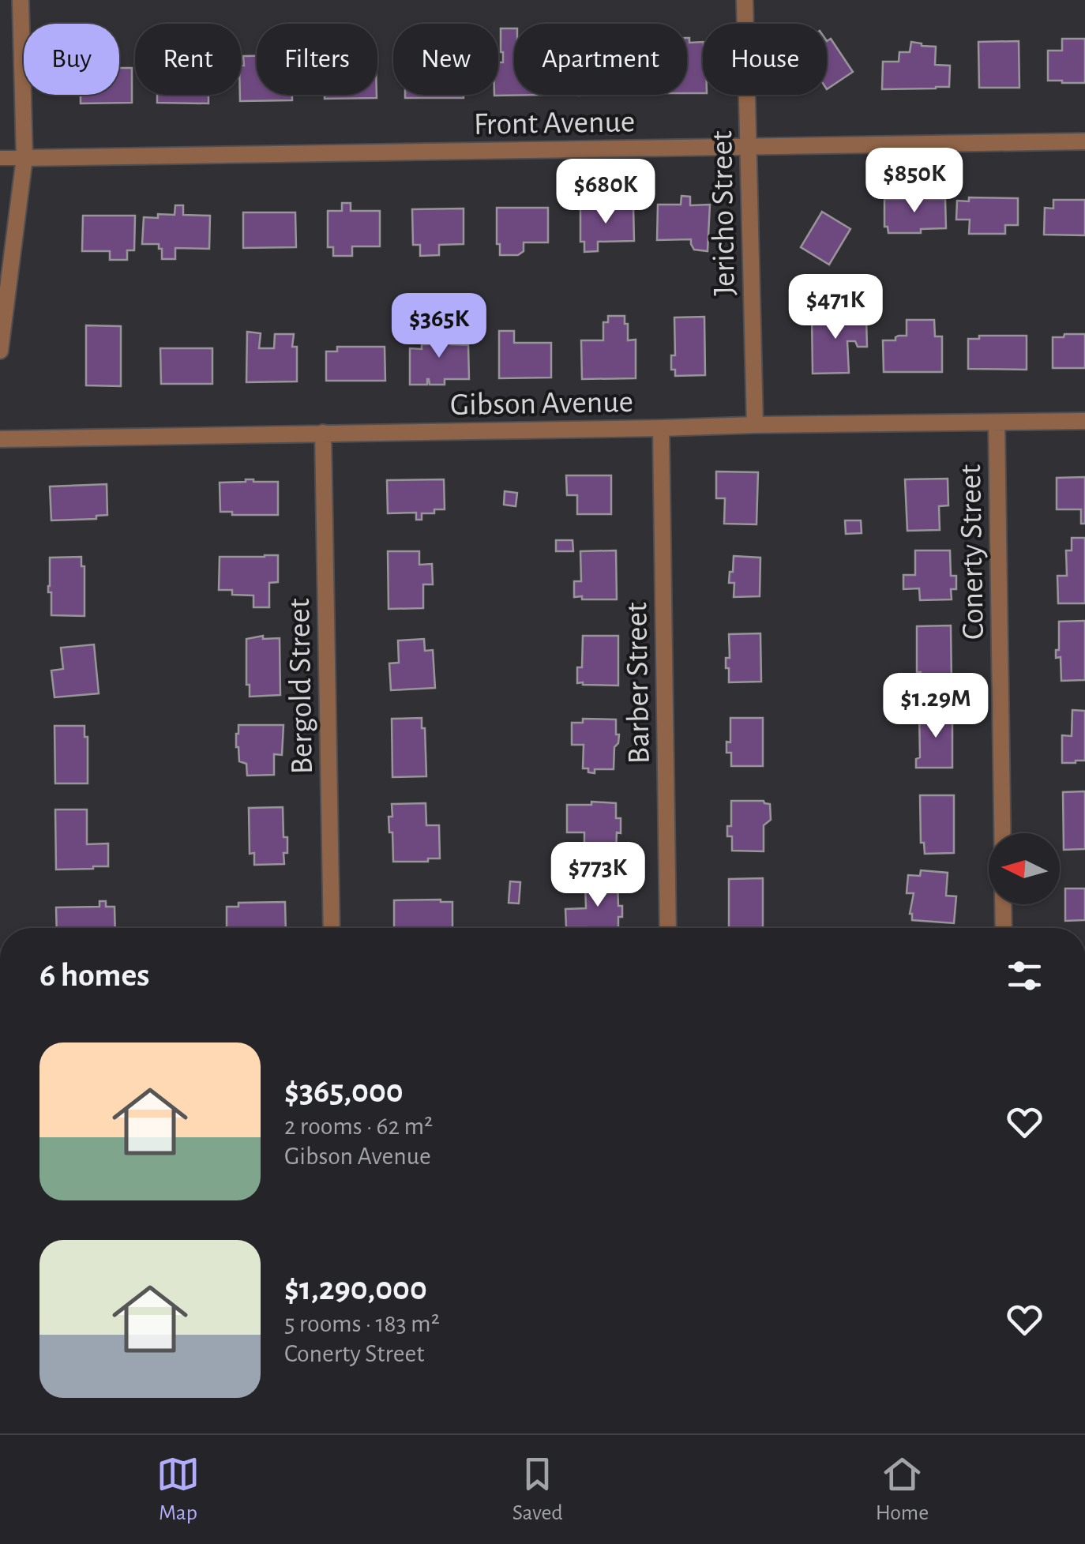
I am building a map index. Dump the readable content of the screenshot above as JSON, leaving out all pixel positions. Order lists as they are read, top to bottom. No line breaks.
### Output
{"streets":{"street":["Front Avenue","Jericho Street","Gibson Avenue","Conerty Street","Barber Street","Bergold Street"]},"crossings":[["Front Avenue","Jericho Street"],["Jericho Street","Gibson Avenue"],["Gibson Avenue","Conerty Street"],["Gibson Avenue","Barber Street"],["Gibson Avenue","Bergold Street"]],"north":"left","page":{"chip":["Buy","Rent","Filters","New","Apartment","House"],"price":["$850K","$680K","$471K","$365K","$1.29M","$773K"],"heading":"6 homes","list":[{"name":"$365,000","note":"2 rooms · 62 m² · Gibson Avenue"},{"name":"$1,290,000","note":"5 rooms · 183 m² · Conerty Street"}],"tabs":["Map","Saved","Home"]}}
